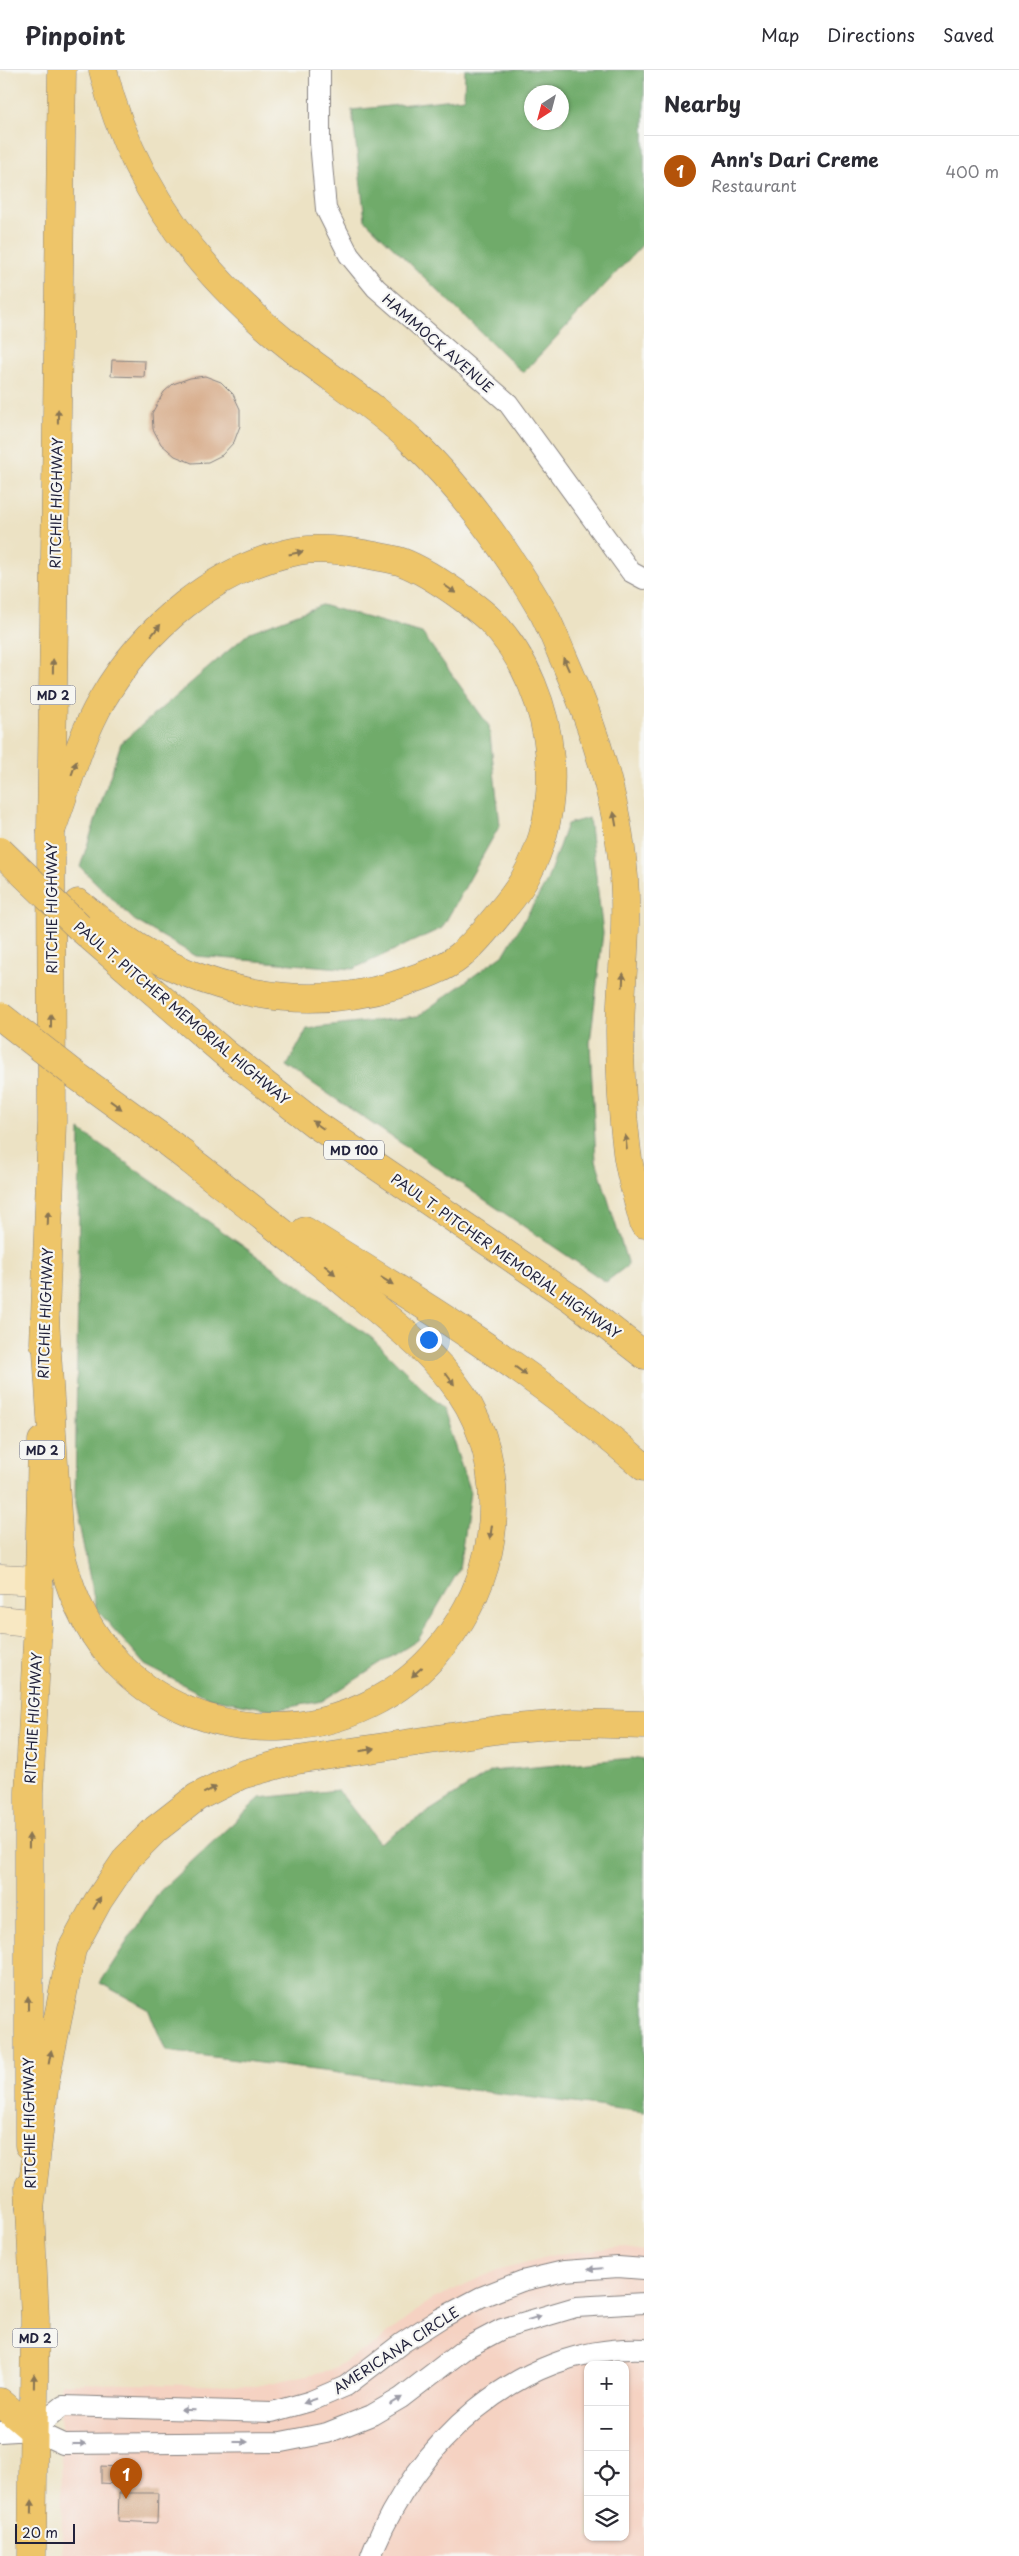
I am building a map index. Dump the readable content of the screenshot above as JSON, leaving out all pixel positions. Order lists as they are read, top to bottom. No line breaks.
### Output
{"streets":{"main road":["RITCHIE HIGHWAY","MD 2","PAUL T. PITCHER MEMORIAL HIGHWAY","MD 100"],"street":["HAMMOCK AVENUE","AMERICANA CIRCLE"]},"crossings":[["RITCHIE HIGHWAY","AMERICANA CIRCLE"]],"one_way":["RITCHIE HIGHWAY"],"scale_bar":"20 m","north":"bottom left","page":{"header":"Pinpoint","nav":["Map","Directions","Saved"],"heading":"Nearby","list":[{"mark":"1","name":"Ann's Dari Creme","note":"Restaurant","value":"400 m"}],"map_buttons":["+","−"],"pins":"1","scale":"20 m"}}
